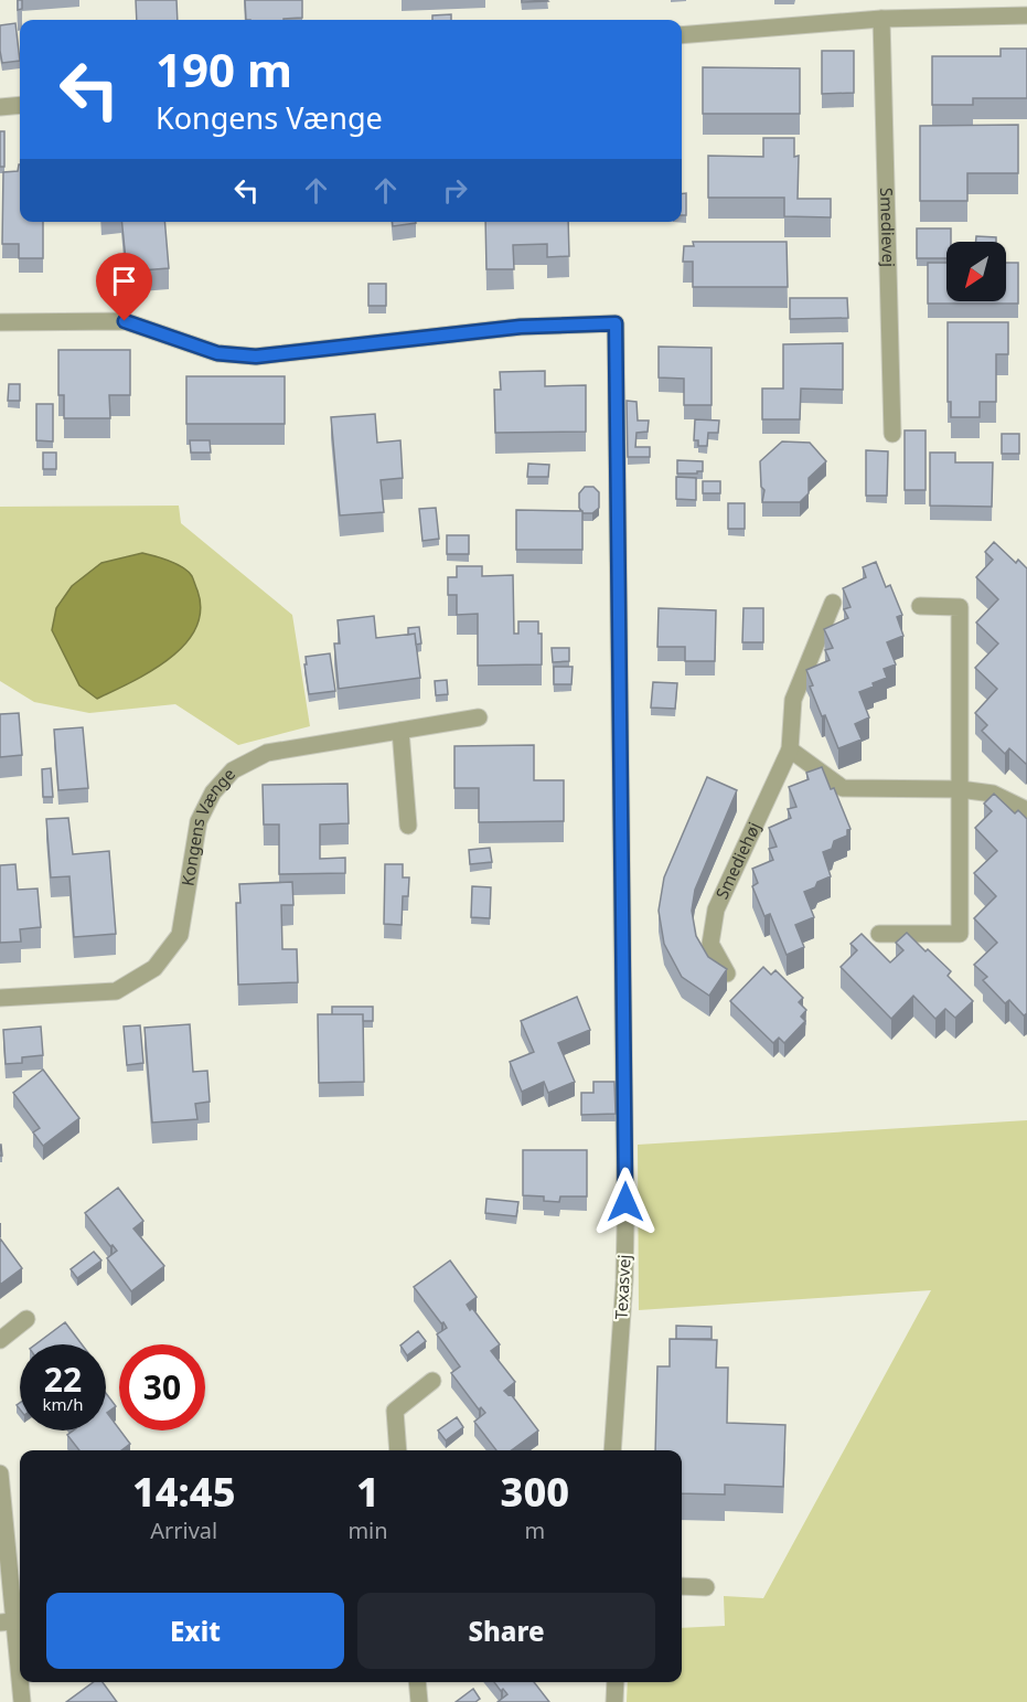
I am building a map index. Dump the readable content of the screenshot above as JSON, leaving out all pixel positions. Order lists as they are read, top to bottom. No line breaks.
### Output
{"streets":{"street":["Smedievej","Kongens Vænge","Smediehøj","Texasvej"]},"north":"bottom left","page":{"turn":["190 m","Kongens Vænge"],"speed":"22 km/h","limit":"30","eta":["14:45","Arrival","1","min","300","m"],"buttons":["Exit","Share"]}}
